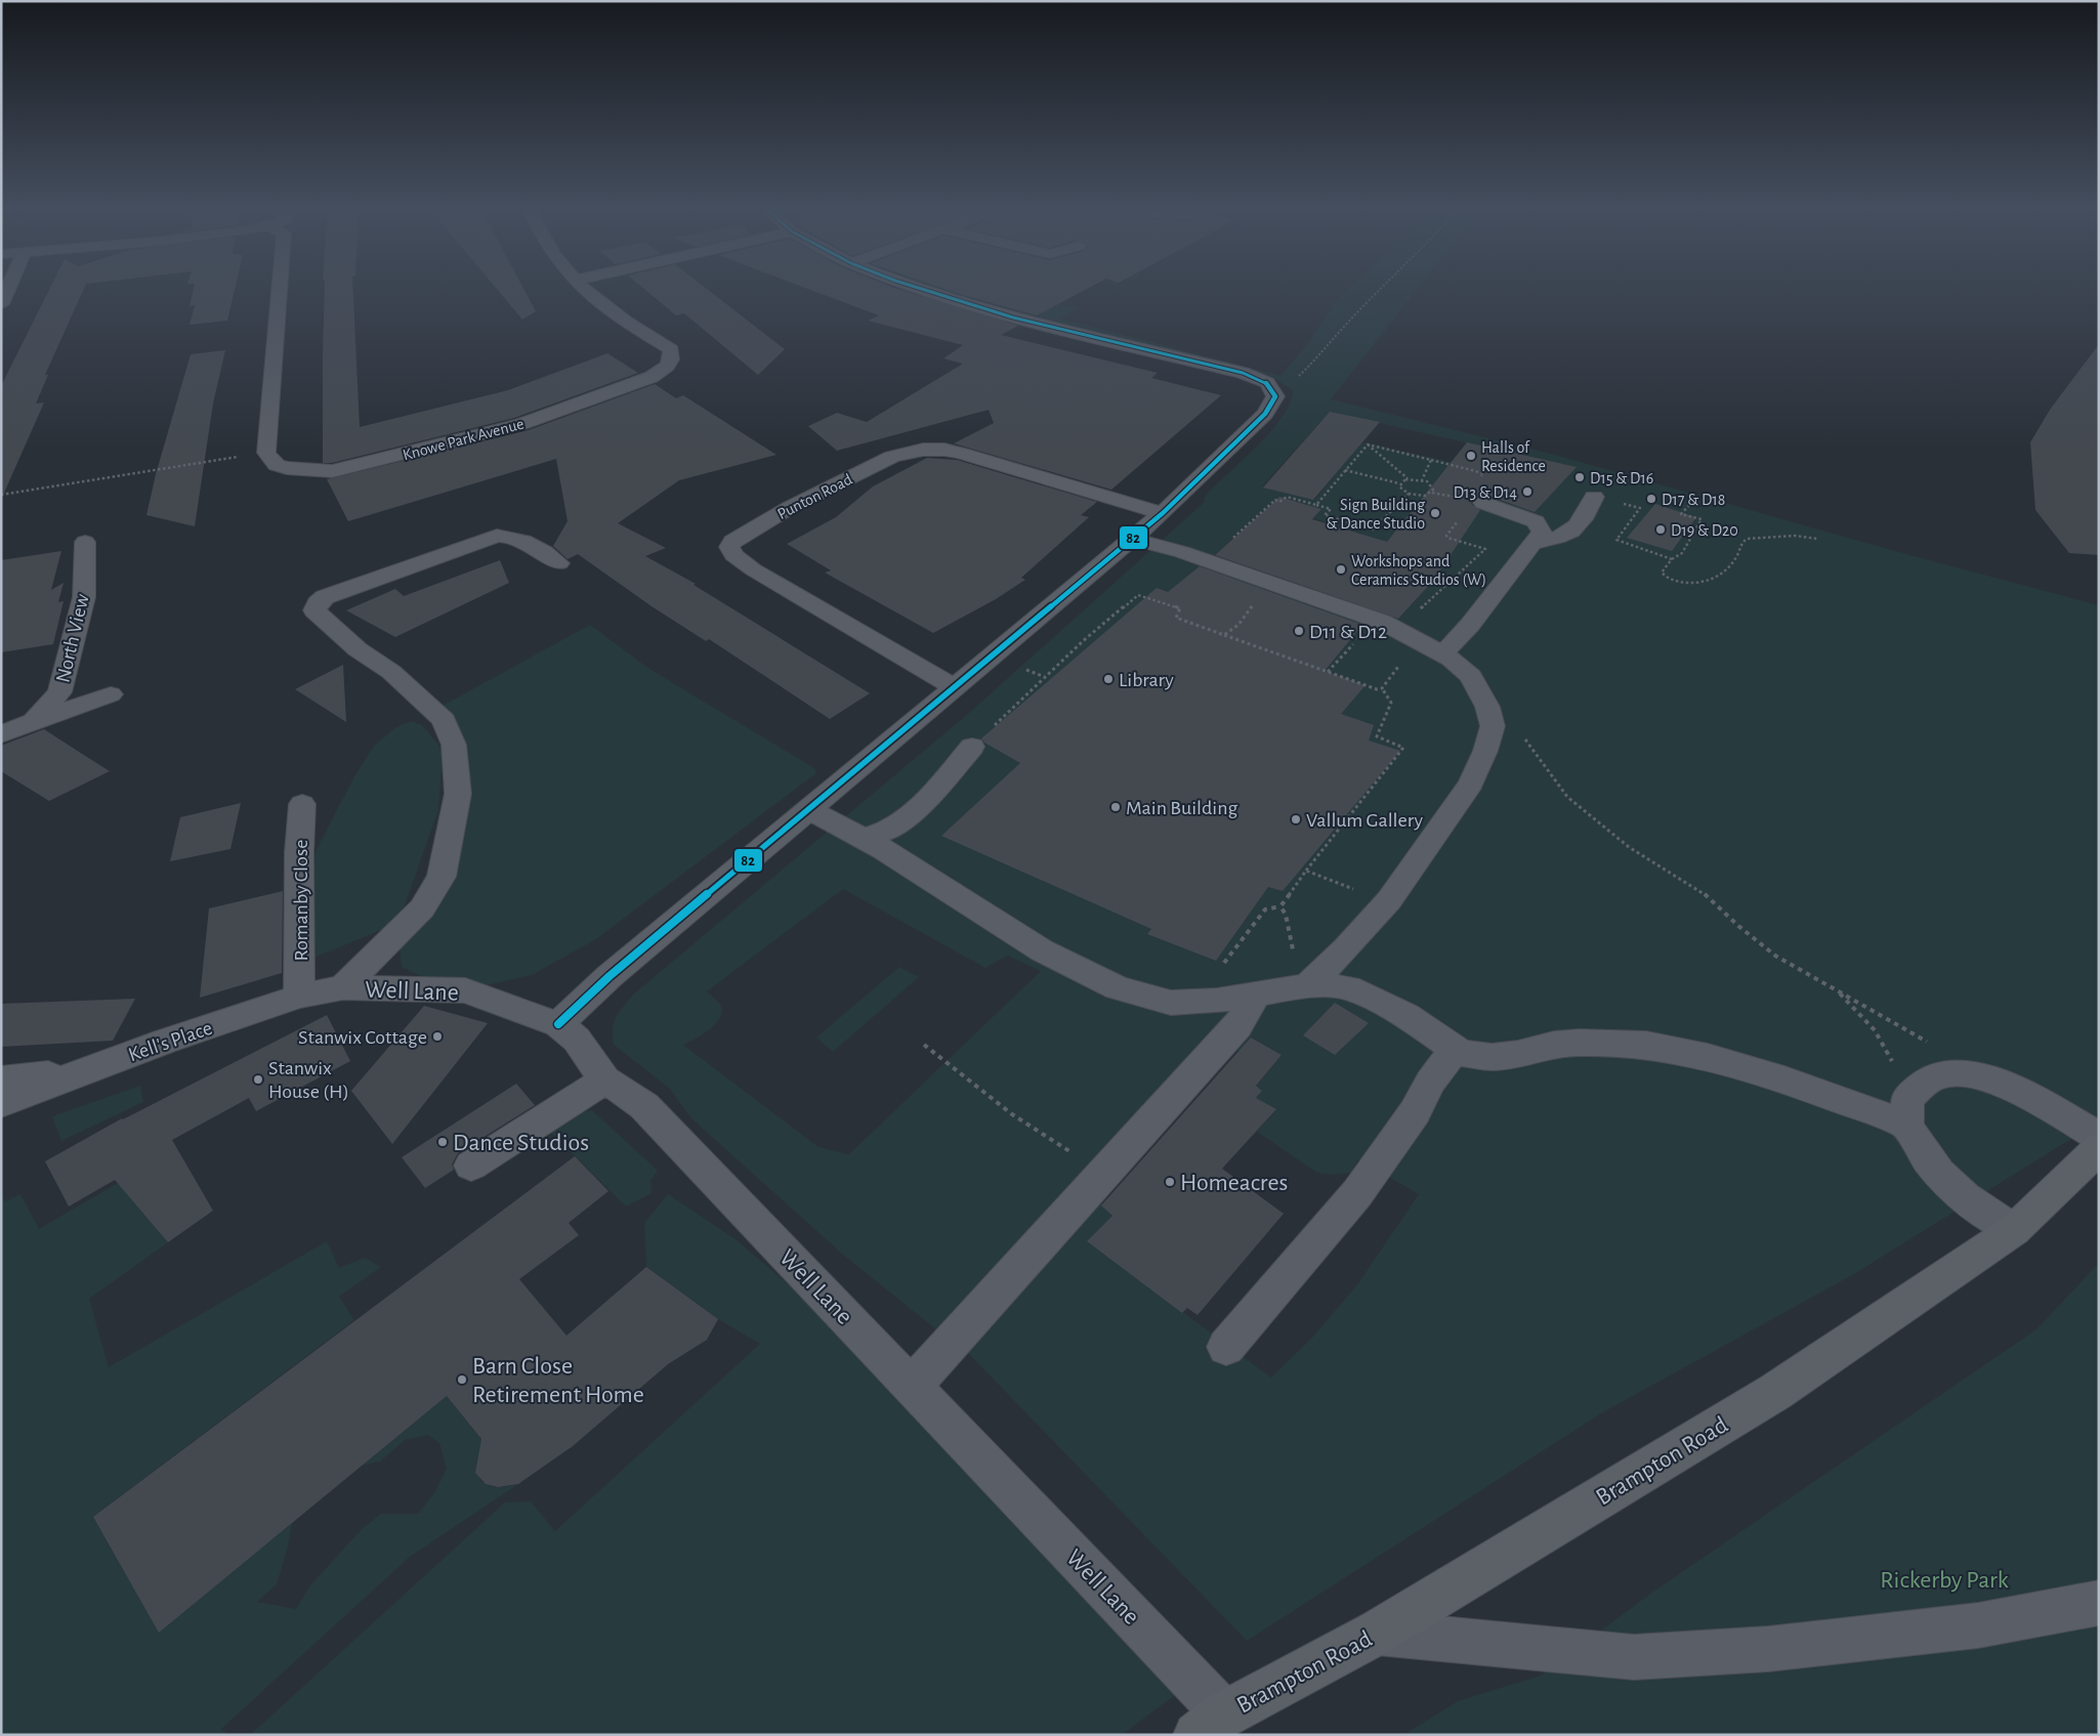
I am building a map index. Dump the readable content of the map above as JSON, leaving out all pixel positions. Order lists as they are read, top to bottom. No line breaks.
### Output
{"streets":{"main road":["Brampton Road"],"street":["Knowe Park Avenue","Punton Road","North View","Romanby Close","Well Lane","Kell's Place"]},"crossings":[["Romanby Close","Kell's Place"],["Well Lane","Kell's Place"],["Well Lane","Brampton Road"]],"parks":["Rickerby Park"],"places":["Halls of Residence","D15 & D16","D13 & D14","D17 & D18","Sign Building & Dance Studio","D19 & D20","Workshops and Ceramics Studios (W)","D11 & D12","Library","Main Building","Vallum Gallery","Stanwix Cottage","Stanwix House (H)","Dance Studios","Homeacres","Barn Close Retirement Home"],"lines":["transit line 82"]}
